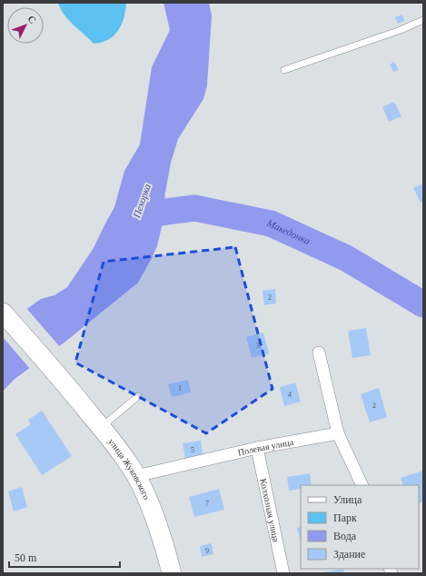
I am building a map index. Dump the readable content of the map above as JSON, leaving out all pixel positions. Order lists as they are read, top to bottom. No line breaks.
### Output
{"streets":{"main road":["улица Жуковского"],"street":["Полевая улица","Колхозная улица"]},"crossings":[["Полевая улица","улица Жуковского"],["Полевая улица","Колхозная улица"]],"water":["Пехорка","Македонка"],"house_numbers":["2","3","1","4","2","5","7","9"],"legend":["Улица","Парк","Вода","Здание"],"scale_bar":"50 m","north":"top right"}
